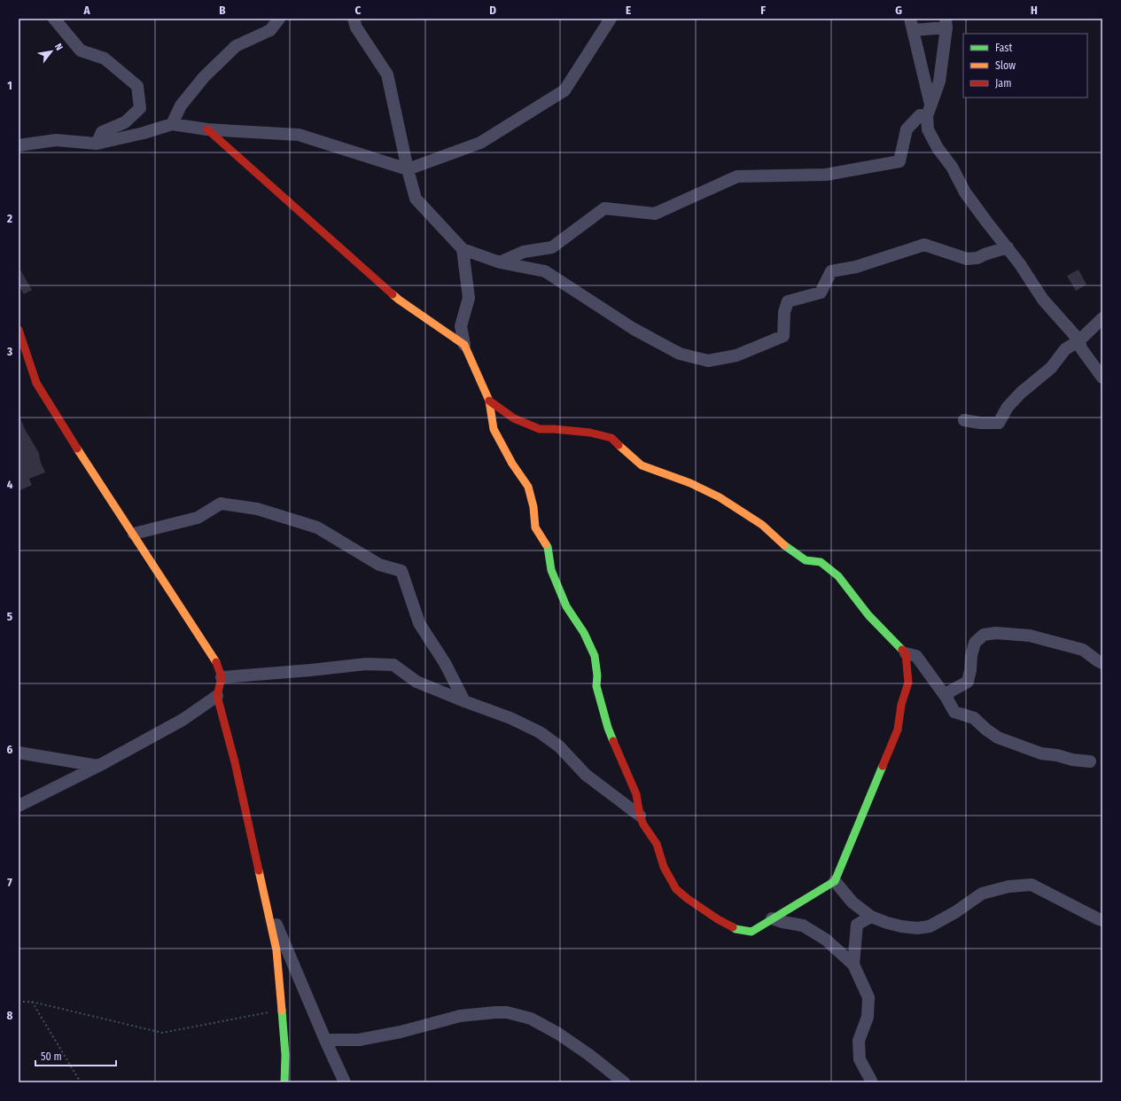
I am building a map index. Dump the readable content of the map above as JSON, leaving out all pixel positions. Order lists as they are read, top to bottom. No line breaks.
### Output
{"legend":["Fast","Slow","Jam"],"scale_bar":"50 m","north":"top right","grid":{"columns":["A","B","C","D","E","F","G","H"],"rows":["1","2","3","4","5","6","7","8"]}}
